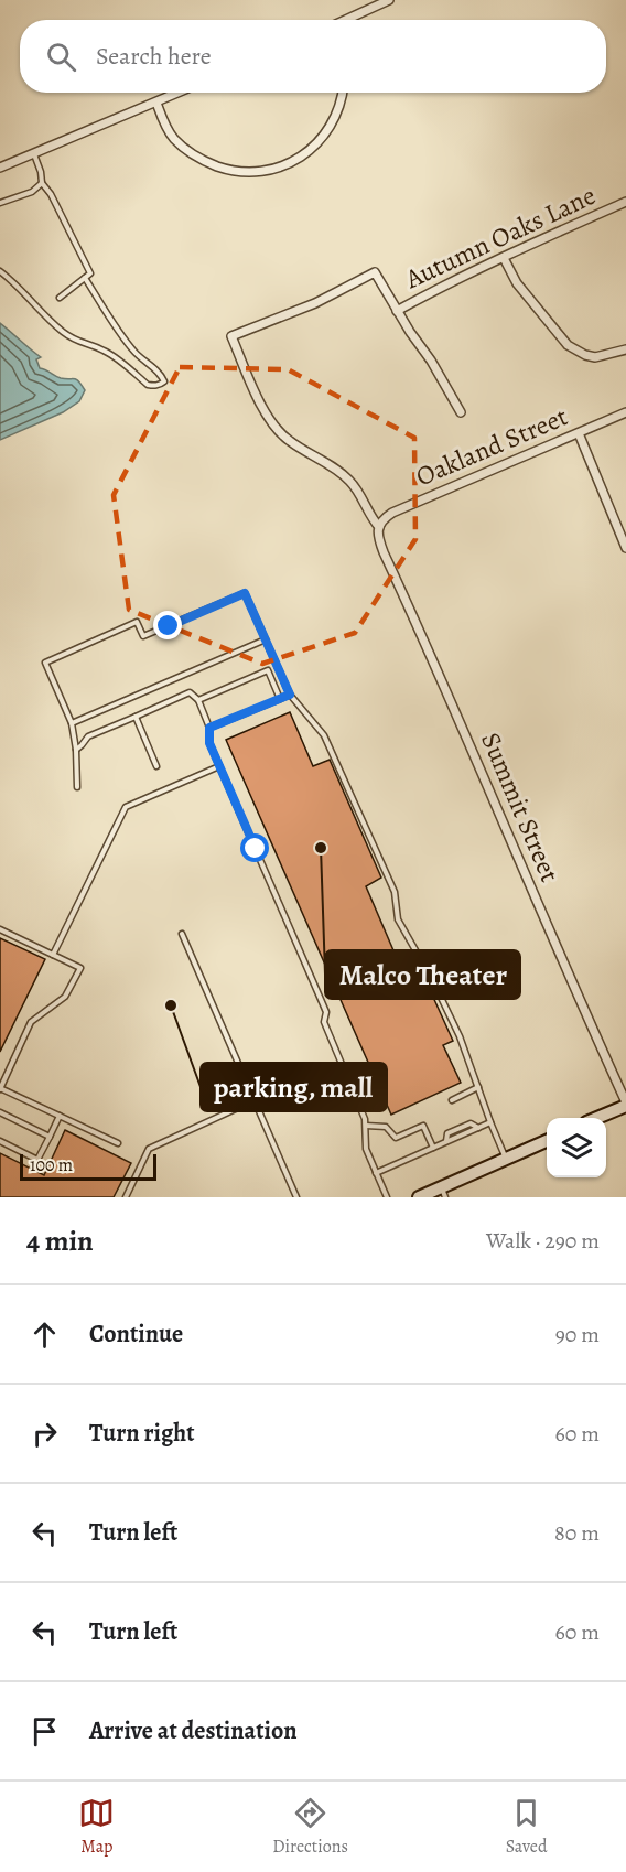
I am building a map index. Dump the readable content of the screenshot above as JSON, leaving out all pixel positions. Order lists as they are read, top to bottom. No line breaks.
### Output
{"streets":{"street":["Autumn Oaks Lane","Oakland Street","Summit Street"]},"crossings":[["Autumn Oaks Lane","Summit Street"],["Oakland Street","Summit Street"]],"places":["Malco Theater","parking, mall"],"scale_bar":"100 m","page":{"search":"Search here","scale":"100 m","heading":["4 min","Walk · 290 m"],"list":[["Continue","90 m"],["Turn right","60 m"],["Turn left","80 m"],["Turn left","60 m"],"Arrive at destination"],"nav":["Map","Directions","Saved"]}}
